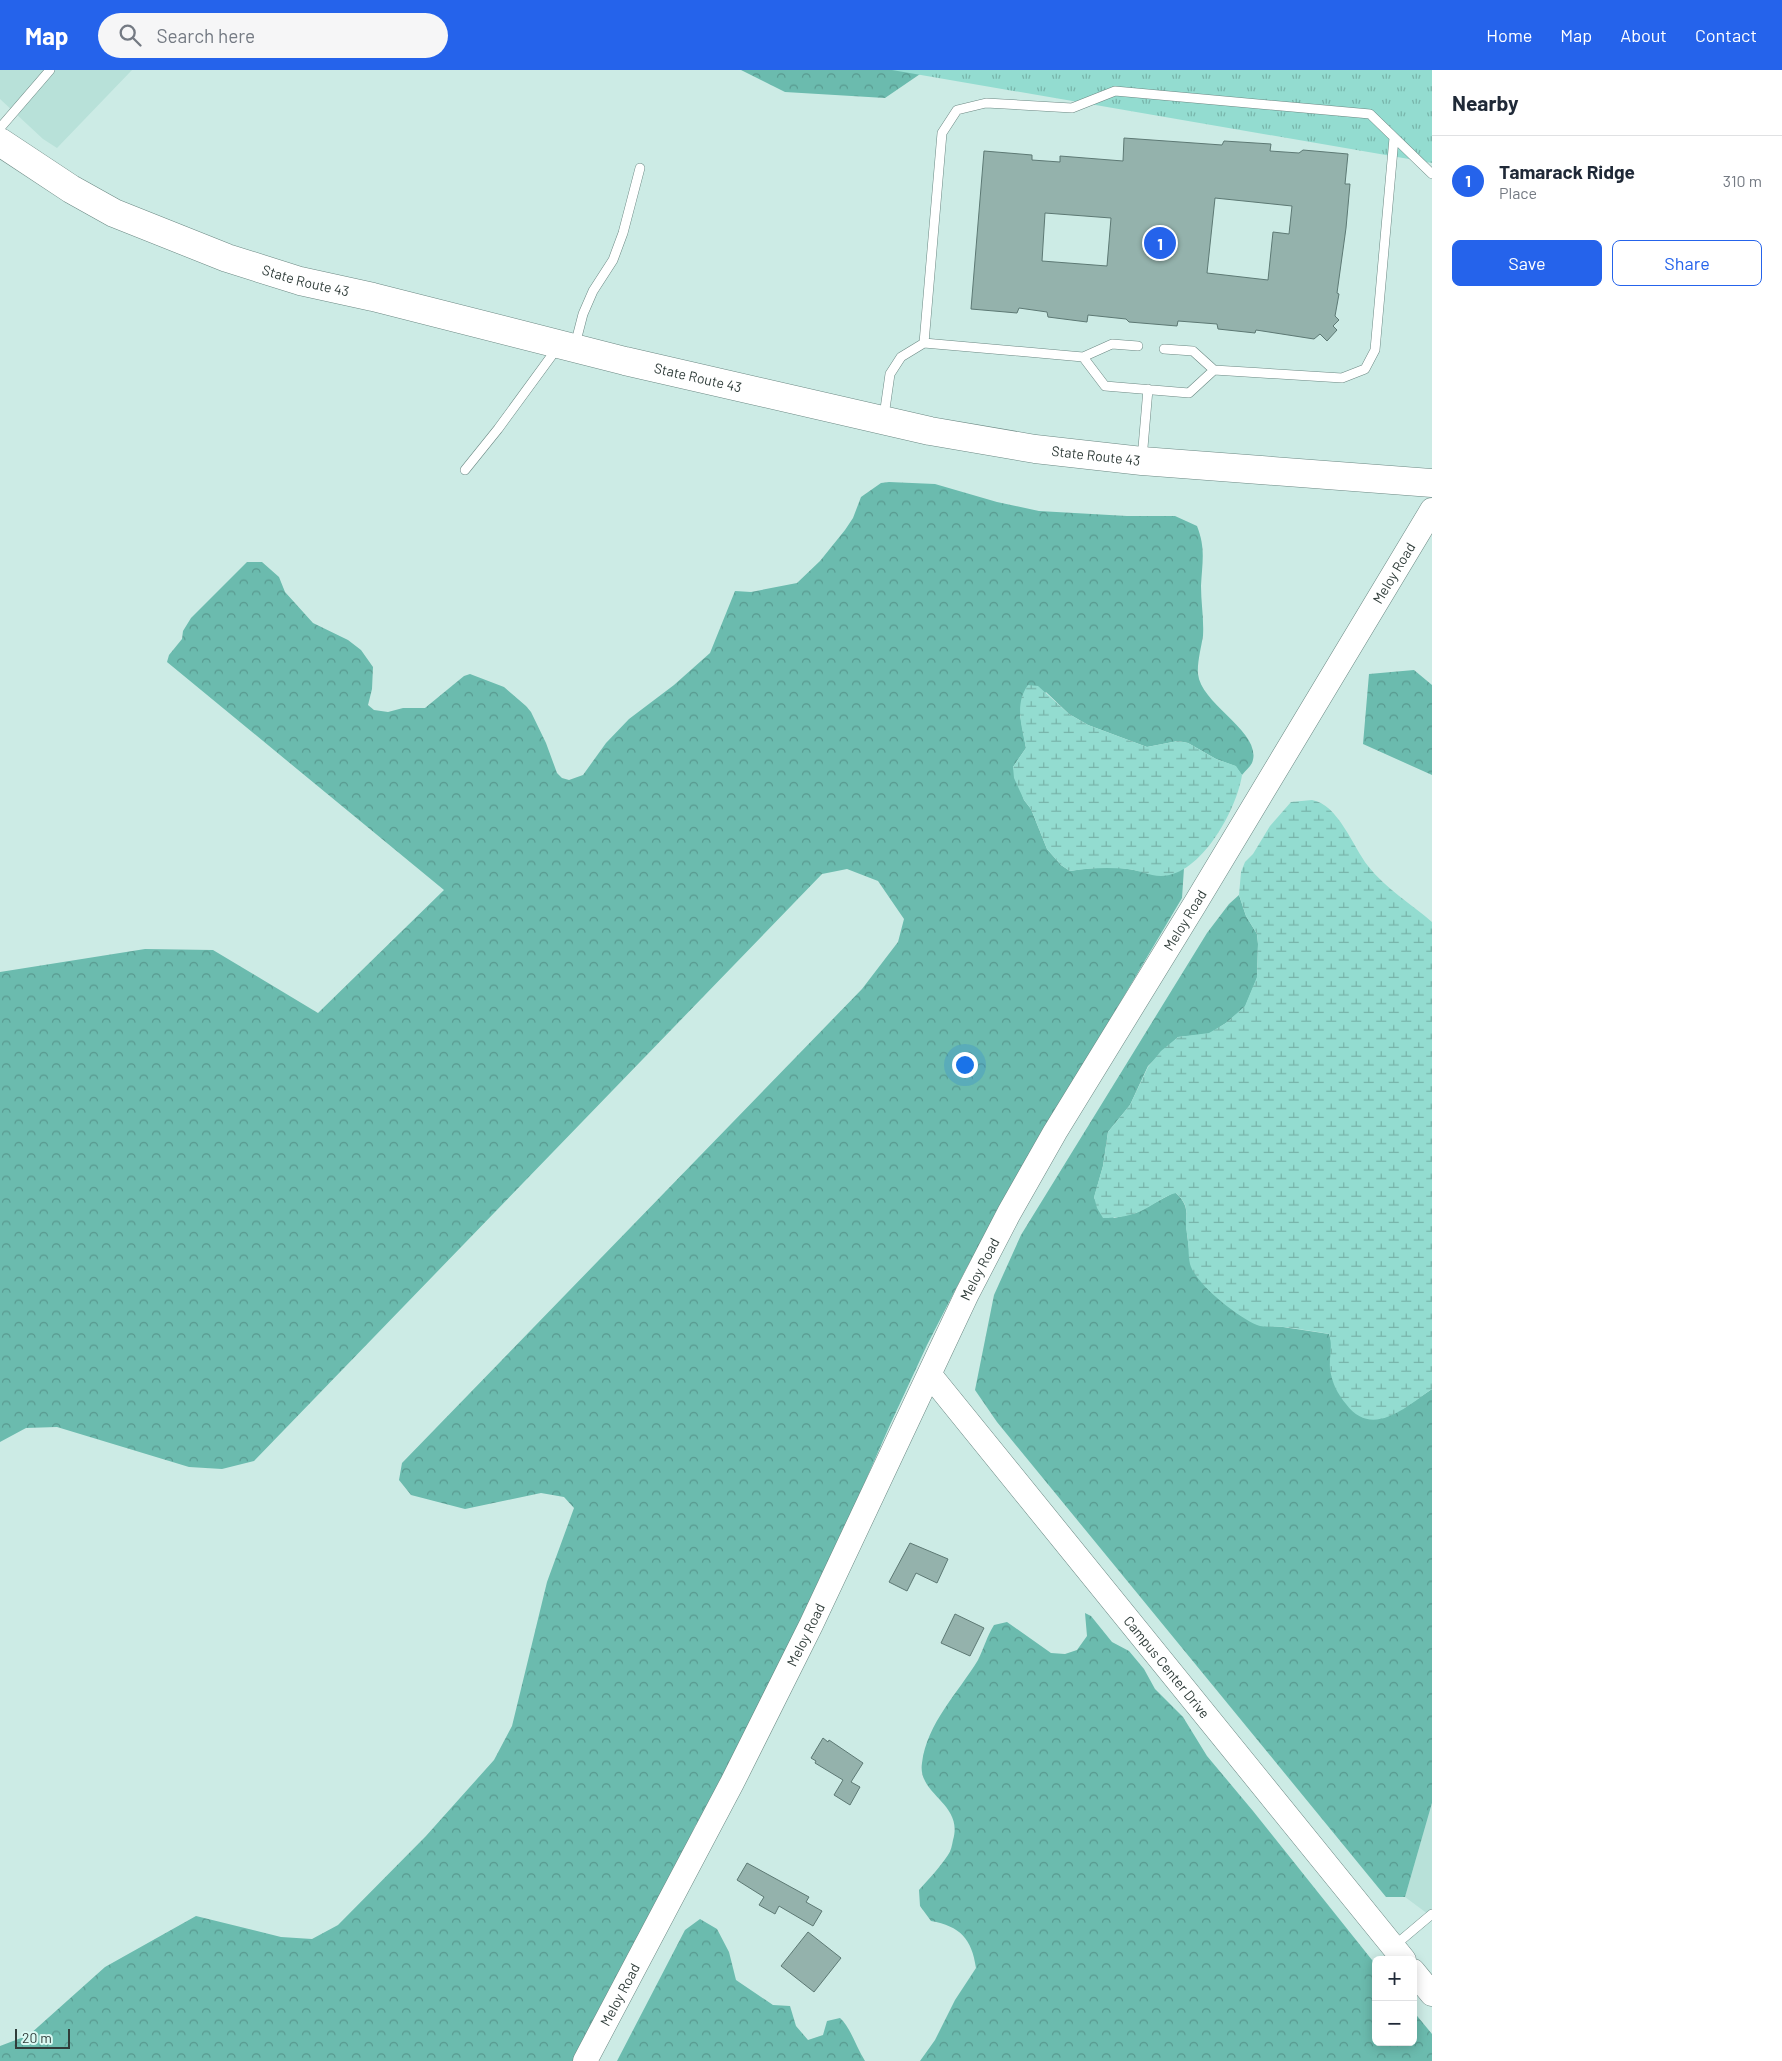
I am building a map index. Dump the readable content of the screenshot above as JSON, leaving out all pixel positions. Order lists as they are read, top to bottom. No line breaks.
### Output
{"streets":{"main road":["State Route 43"],"street":["Meloy Road","Campus Center Drive"]},"crossings":[["Meloy Road","Campus Center Drive"]],"scale_bar":"20 m","page":{"header":"Map","search":"Search here","nav":["Home","Map","About","Contact"],"heading":"Nearby","list":[{"mark":"1","name":"Tamarack Ridge","note":"Place","value":"310 m"}],"pins":"1","buttons":["Save","Share"],"map_buttons":["+","−"],"scale":"20 m"}}
